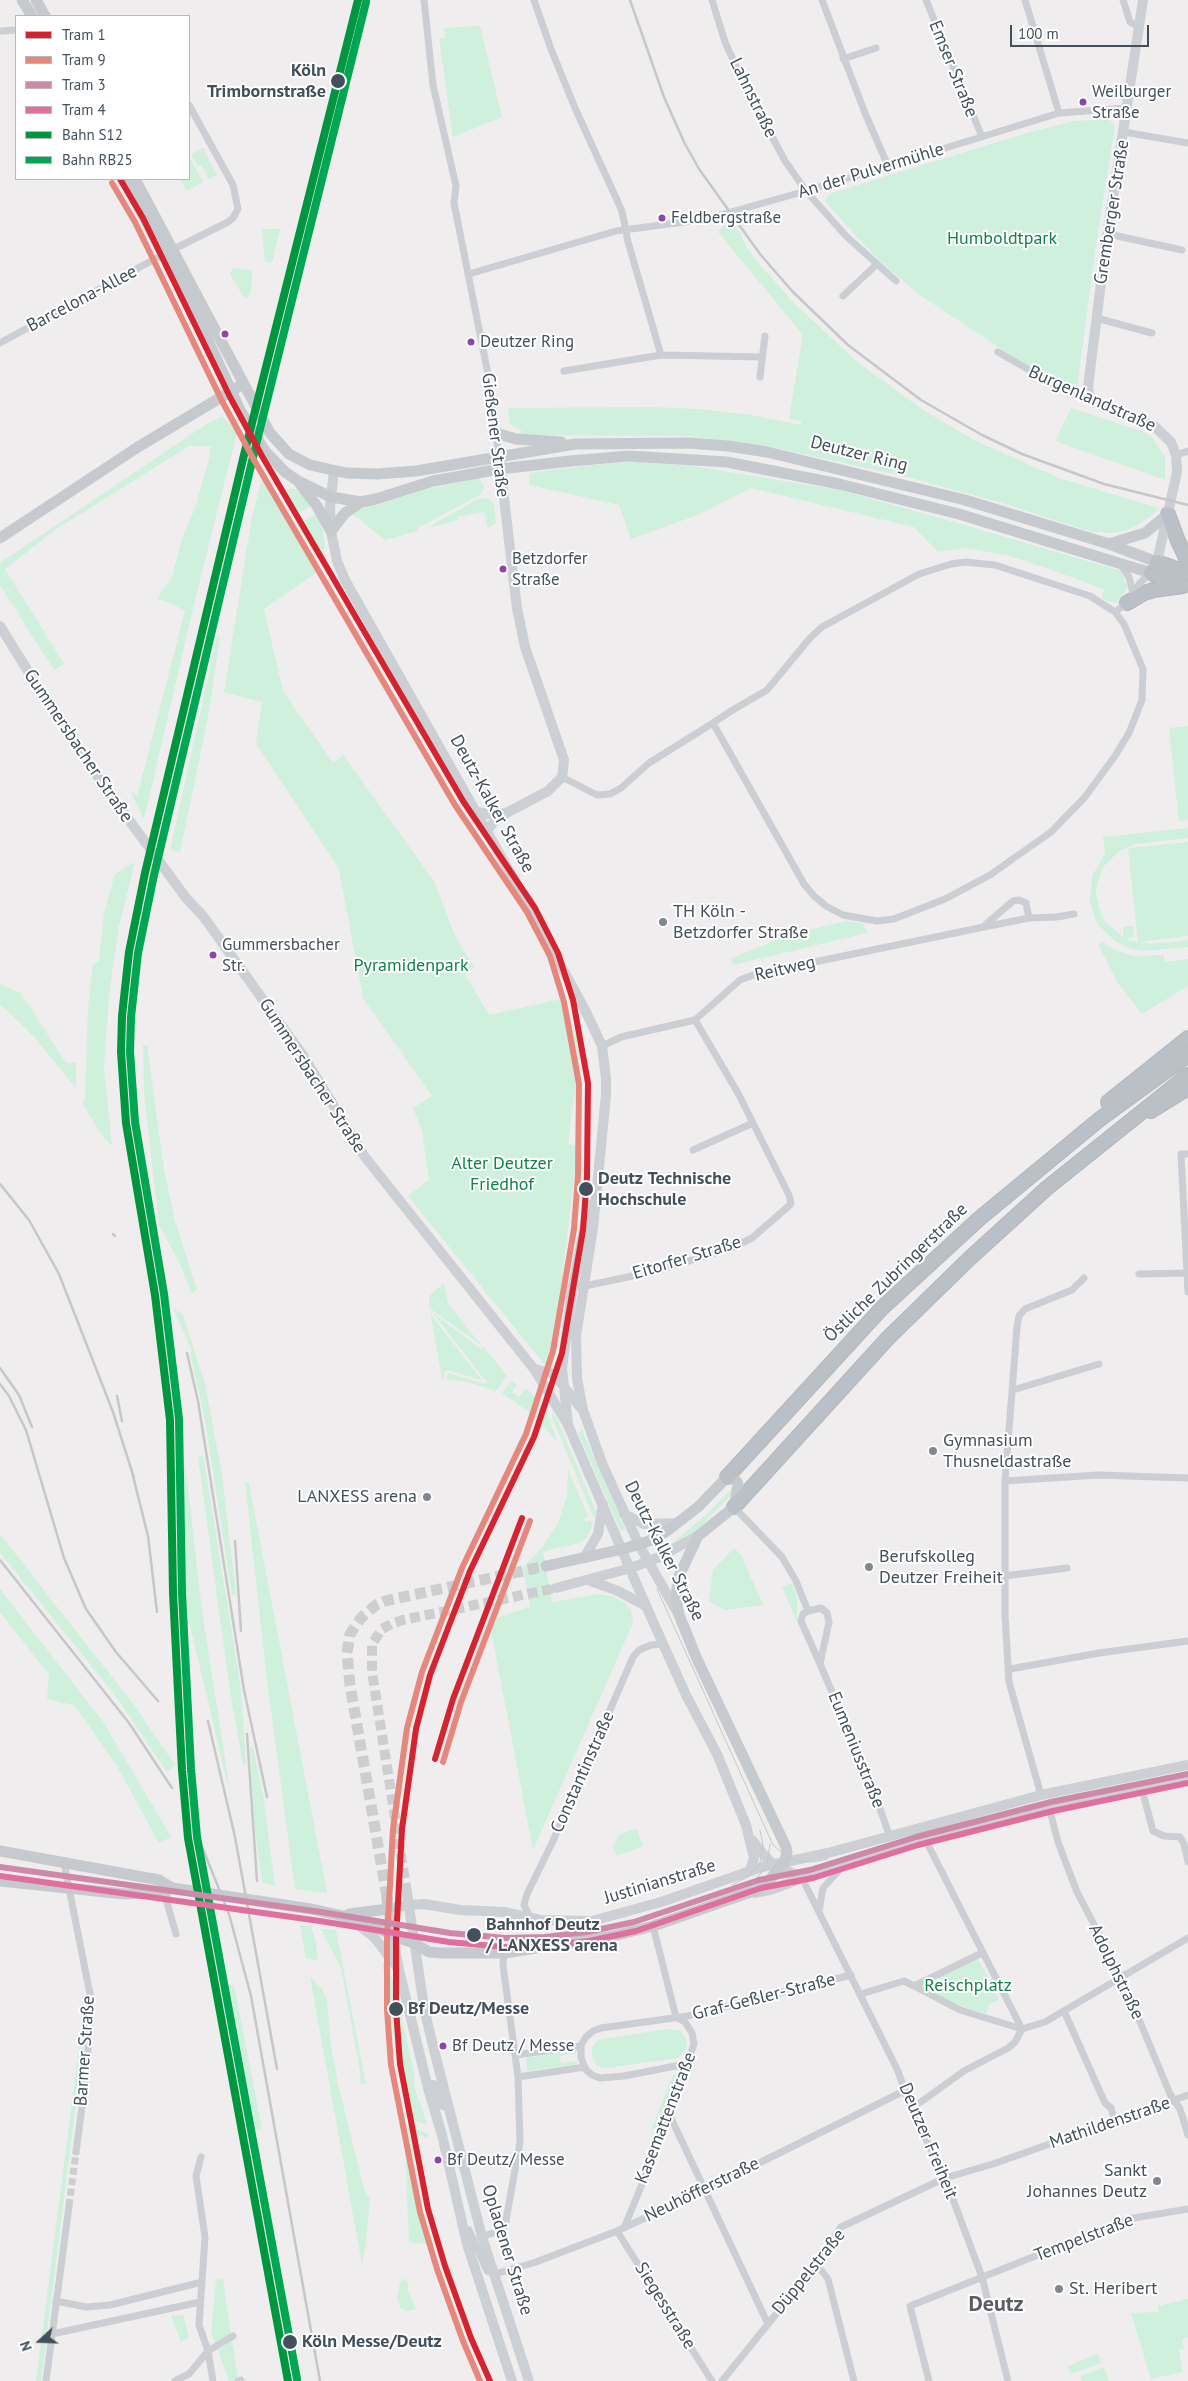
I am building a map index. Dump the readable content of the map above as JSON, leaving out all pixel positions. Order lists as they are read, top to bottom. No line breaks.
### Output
{"streets":{"highway":["Deutzer Ring","Östliche Zubringerstraße"],"main road":["Gremberger Straße","Burgenlandstraße","Gießener Straße","Gummersbacher Straße","Deutz-Kalker Straße","Justinianstraße","Opladener Straße"],"street":["Emser Straße","Lahnstraße","An der Pulvermühle","Barcelona-Allee","Reitweg","Eitorfer Straße","Eumeniusstraße","Constantinstraße","Adolphstraße","Graf-Geßler-Straße","Barmer Straße","Kasemattenstraße","Mathildenstraße","Deutzer Freiheit","Neuhöfferstraße","Tempelstraße","Düppelstraße","Siegesstraße"]},"crossings":[["Emser Straße","An der Pulvermühle"],["Lahnstraße","An der Pulvermühle"],["An der Pulvermühle","Gremberger Straße"],["An der Pulvermühle","Gießener Straße"],["Gremberger Straße","Burgenlandstraße"],["Barcelona-Allee","Deutzer Ring"],["Gießener Straße","Deutzer Ring"],["Deutzer Ring","Deutz-Kalker Straße"],["Gummersbacher Straße","Deutz-Kalker Straße"],["Deutz-Kalker Straße","Reitweg"],["Deutz-Kalker Straße","Eitorfer Straße"],["Deutz-Kalker Straße","Östliche Zubringerstraße"],["Deutz-Kalker Straße","Constantinstraße"],["Deutz-Kalker Straße","Justinianstraße"],["Reitweg","Eitorfer Straße"],["Eumeniusstraße","Justinianstraße"],["Constantinstraße","Justinianstraße"],["Justinianstraße","Opladener Straße"],["Adolphstraße","Mathildenstraße"],["Graf-Geßler-Straße","Kasemattenstraße"],["Graf-Geßler-Straße","Deutzer Freiheit"],["Kasemattenstraße","Neuhöfferstraße"],["Mathildenstraße","Deutzer Freiheit"],["Mathildenstraße","Düppelstraße"],["Deutzer Freiheit","Neuhöfferstraße"],["Deutzer Freiheit","Tempelstraße"],["Deutzer Freiheit","Düppelstraße"],["Neuhöfferstraße","Opladener Straße"],["Neuhöfferstraße","Siegesstraße"]],"districts":["Deutz"],"parks":["Humboldtpark","Pyramidenpark","Alter Deutzer Friedhof","Reischplatz"],"places":["Köln Trimbornstraße","Weilburger Straße","Feldbergstraße","Deutzer Ring","Betzdorfer Straße","TH Köln - Betzdorfer Straße","Gummersbacher Str.","Deutz Technische Hochschule","Gymnasium Thusneldastraße","LANXESS arena","Berufskolleg Deutzer Freiheit","Bahnhof Deutz / LANXESS arena","Bf Deutz/Messe","Bf Deutz / Messe","Bf Deutz/ Messe","Sankt Johannes Deutz","St. Heribert","Köln Messe/Deutz"],"lines":["rail line S12","rail line RB25","tram line 1","tram line 9","tram line 3","tram line 4"],"legend":["Tram 1","Tram 9","Tram 3","Tram 4","Bahn S12","Bahn RB25"],"scale_bar":"100 m","north":"left"}
